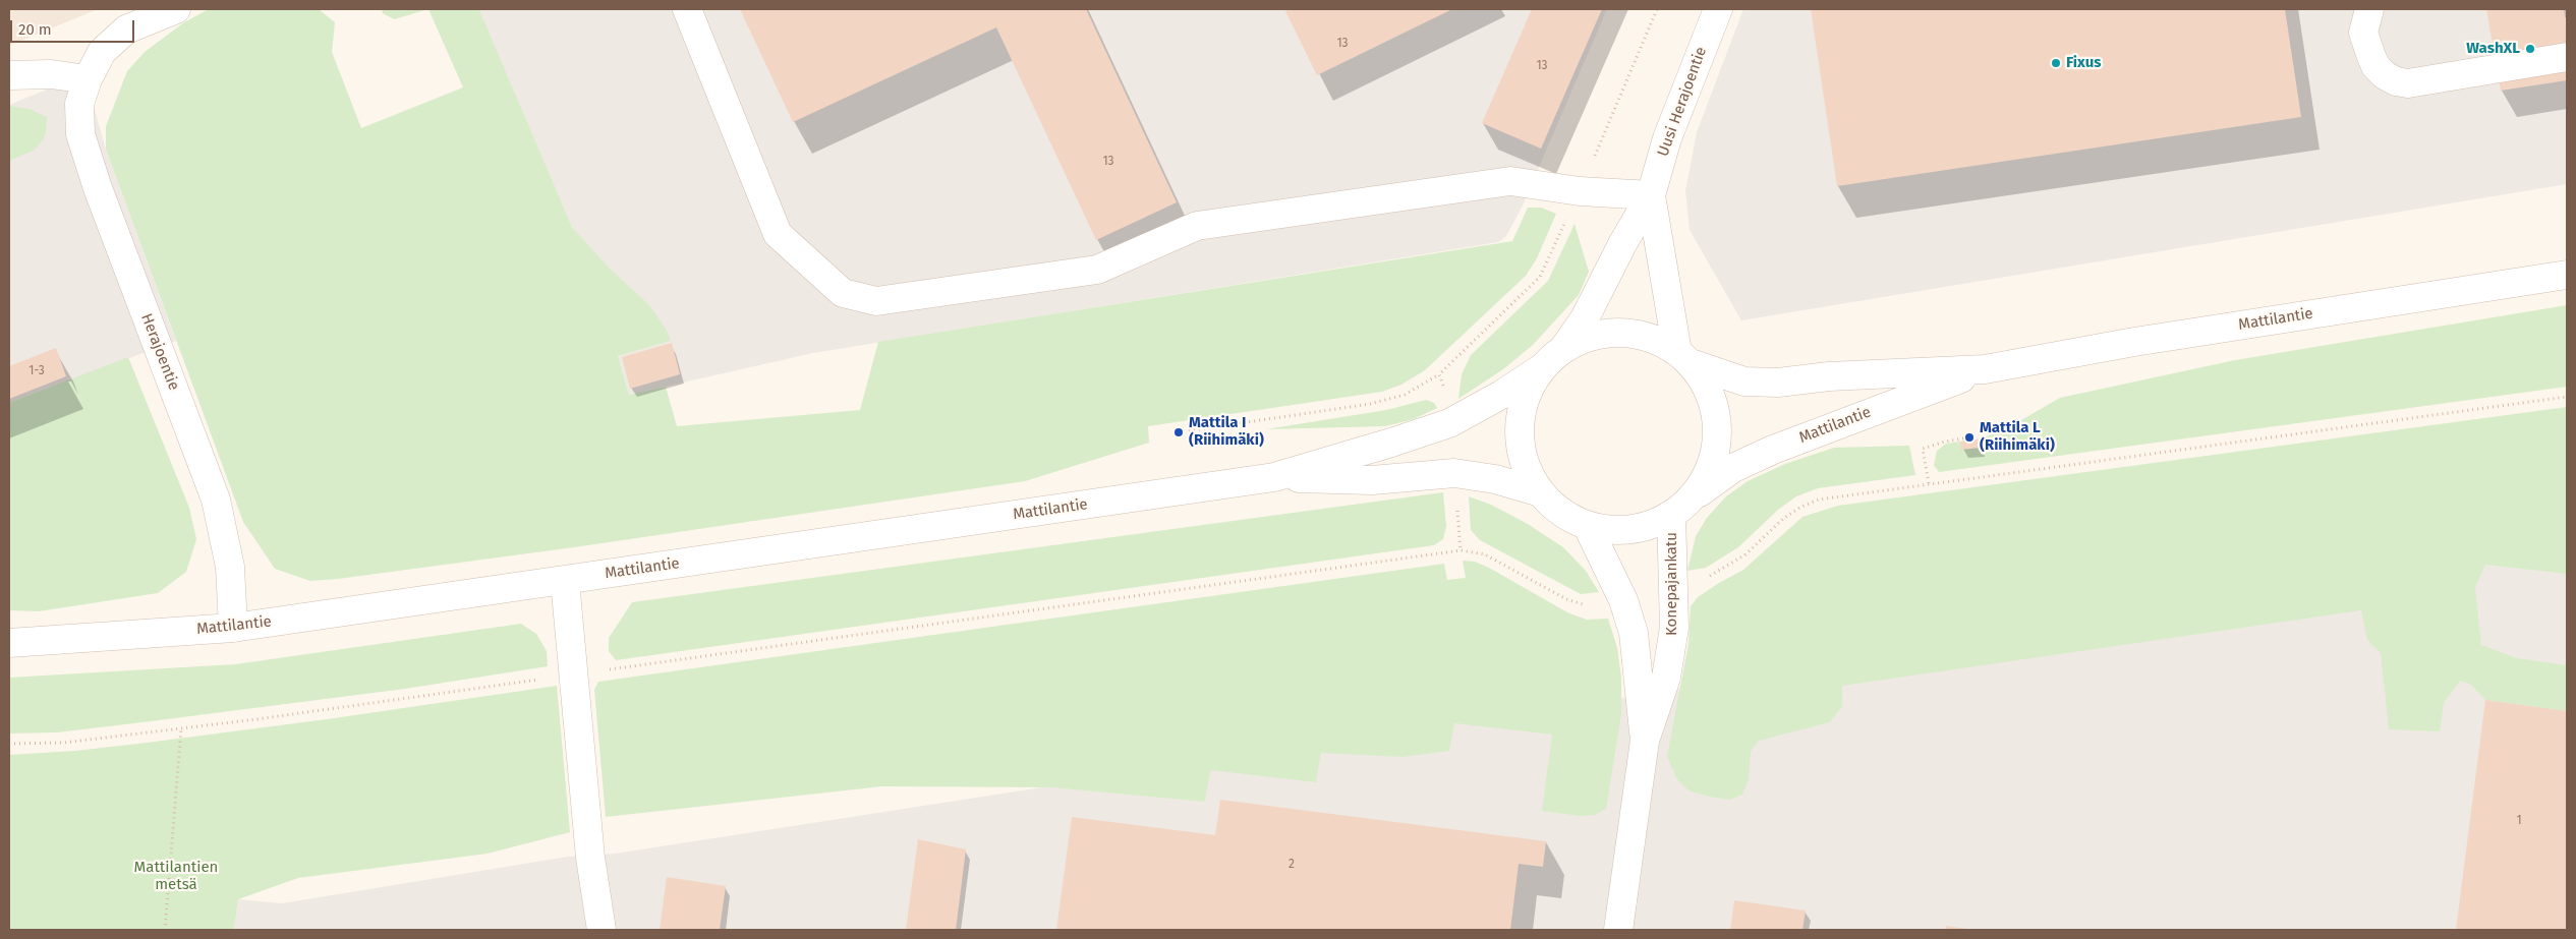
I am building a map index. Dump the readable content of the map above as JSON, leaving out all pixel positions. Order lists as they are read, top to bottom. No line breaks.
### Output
{"streets":{"street":["Uusi Herajoentie","Mattilantie","Herajoentie","Konepajankatu"]},"crossings":[["Uusi Herajoentie","Mattilantie"],["Mattilantie","Herajoentie"],["Mattilantie","Konepajankatu"]],"parks":["Mattilantien metsä"],"places":["WashXL","Fixus","Mattila I (Riihimäki)","Mattila L (Riihimäki)"],"house_numbers":["13","13","13","1-3","1","2"],"scale_bar":"20 m"}
